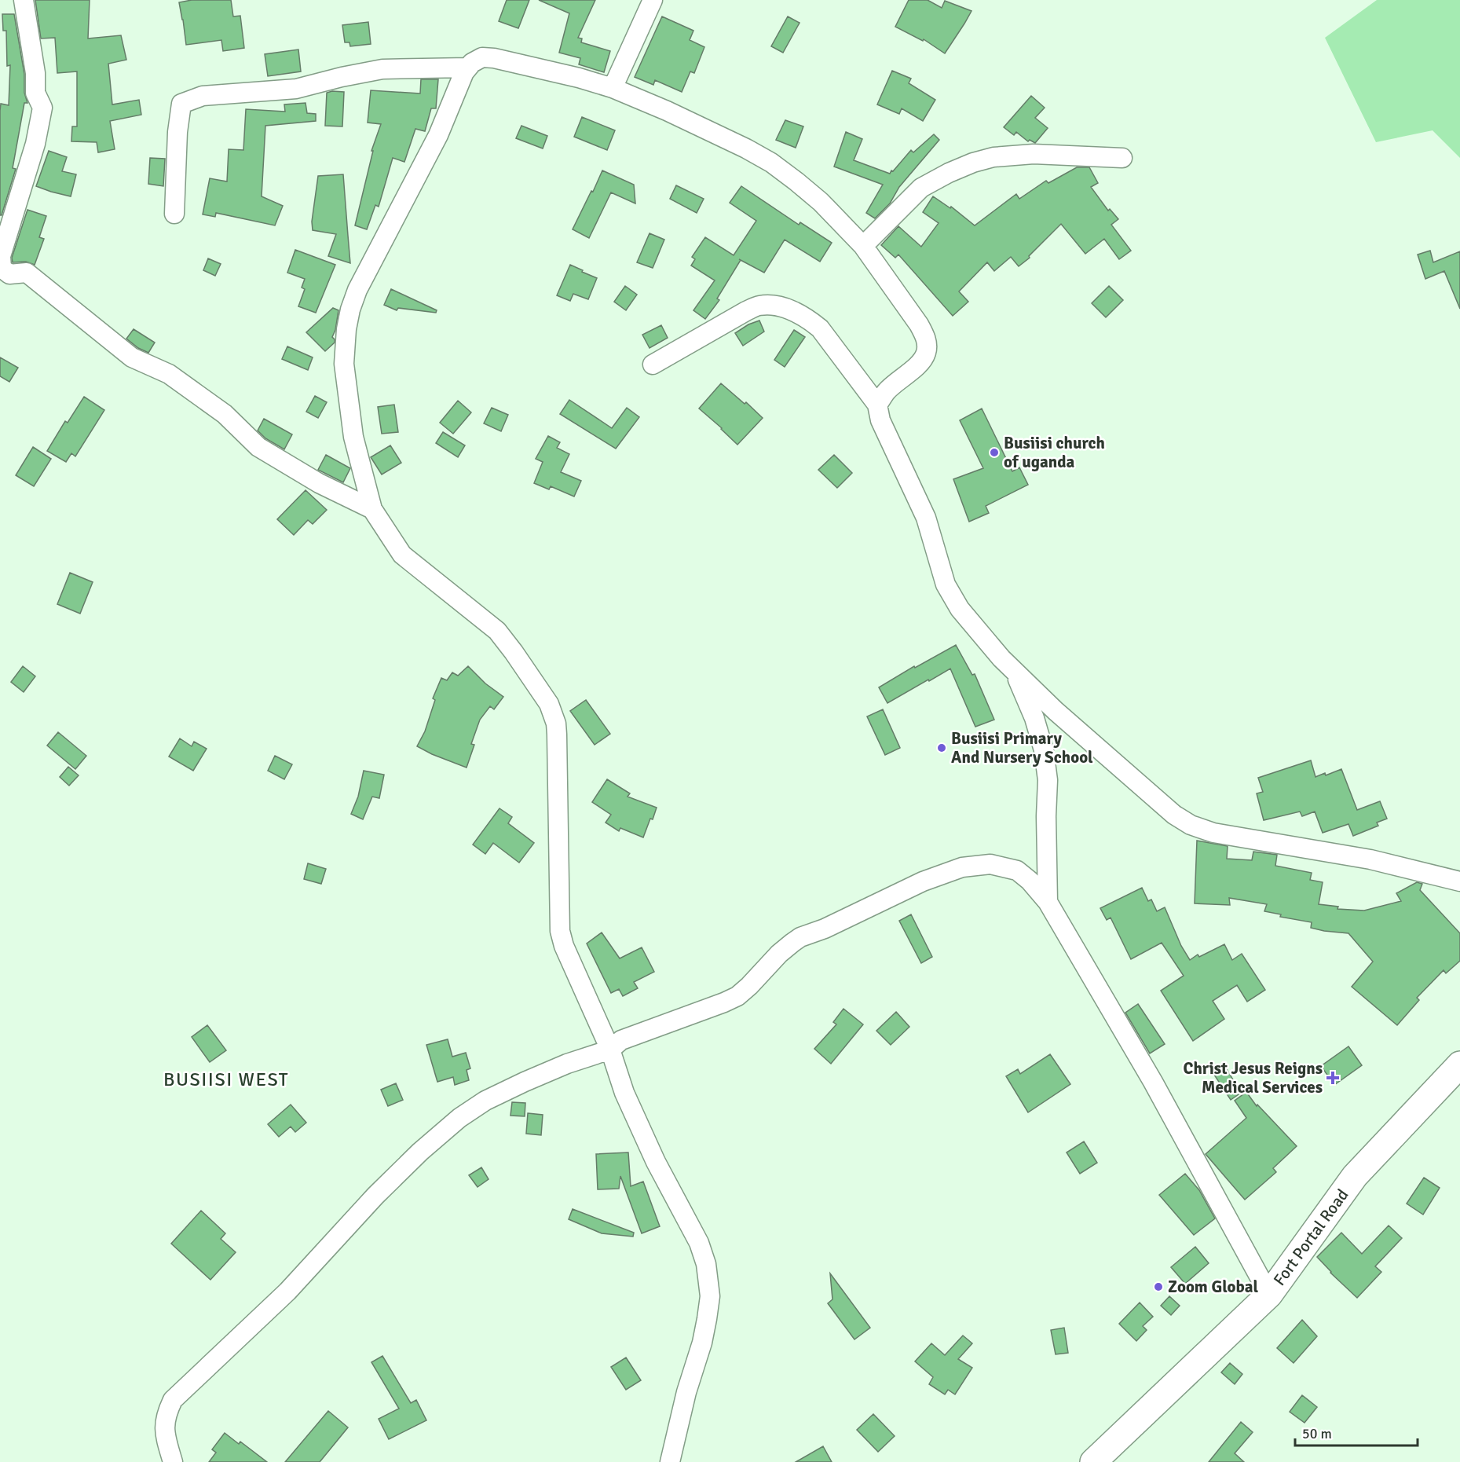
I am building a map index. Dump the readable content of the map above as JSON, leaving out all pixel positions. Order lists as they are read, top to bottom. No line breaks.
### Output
{"streets":{"main road":["Fort Portal Road"]},"districts":["BUSIISI WEST"],"places":{"other":["Busiisi church of uganda","Busiisi Primary And Nursery School","Zoom Global"],"health":["Christ Jesus Reigns Medical Services"]},"scale_bar":"50 m"}
